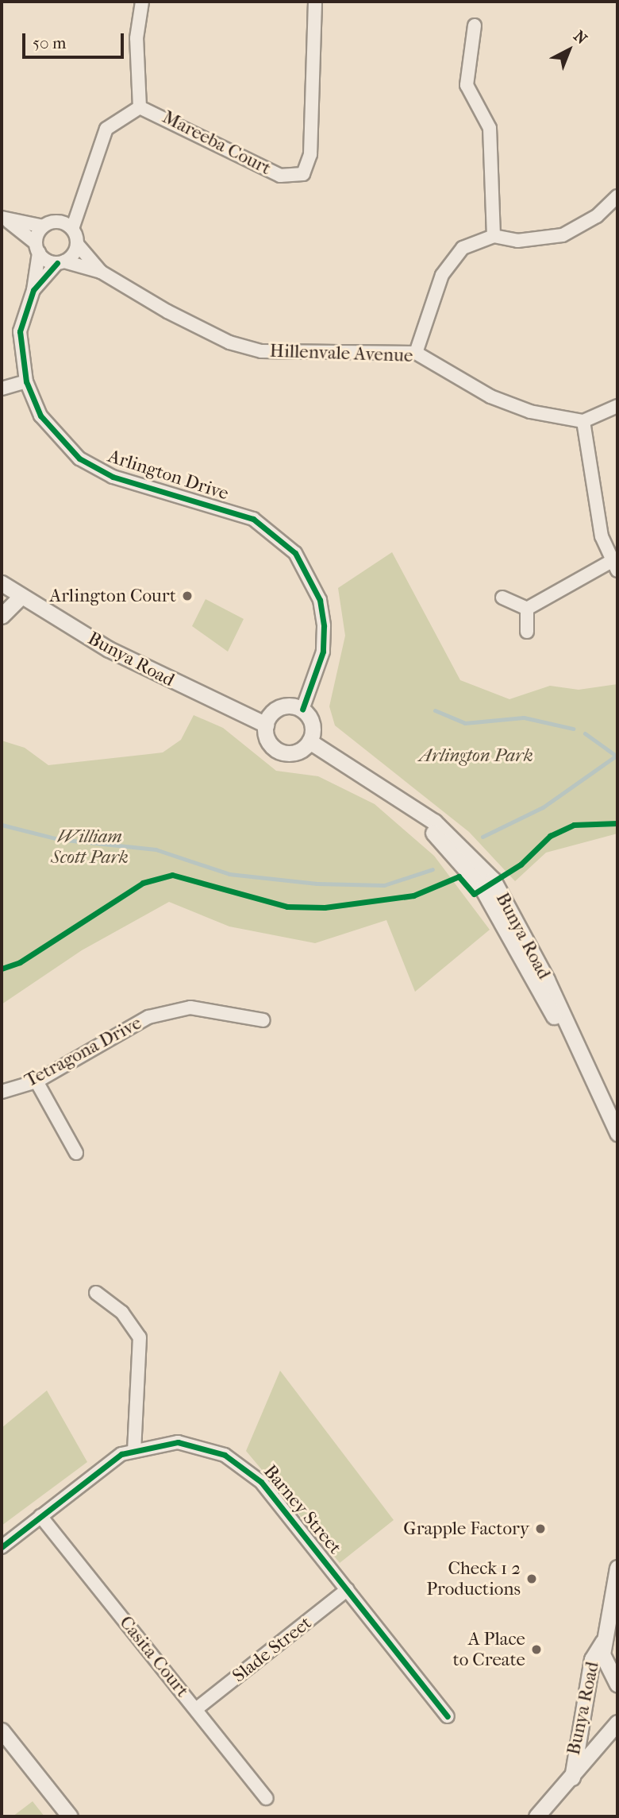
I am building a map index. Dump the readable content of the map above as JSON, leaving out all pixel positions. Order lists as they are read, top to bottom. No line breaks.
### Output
{"streets":{"street":["Mareeba Court","Hillenvale Avenue","Arlington Drive","Bunya Road","Tetragona Drive","Barney Street","Slade Street","Casita Court"]},"crossings":[["Mareeba Court","Hillenvale Avenue"],["Mareeba Court","Arlington Drive"],["Hillenvale Avenue","Arlington Drive"],["Arlington Drive","Bunya Road"],["Barney Street","Slade Street"],["Barney Street","Casita Court"],["Slade Street","Casita Court"]],"parks":["Arlington Park","William Scott Park"],"places":["Arlington Court","Grapple Factory","Check 1 2 Productions","A Place to Create"],"scale_bar":"50 m","north":"top right"}
